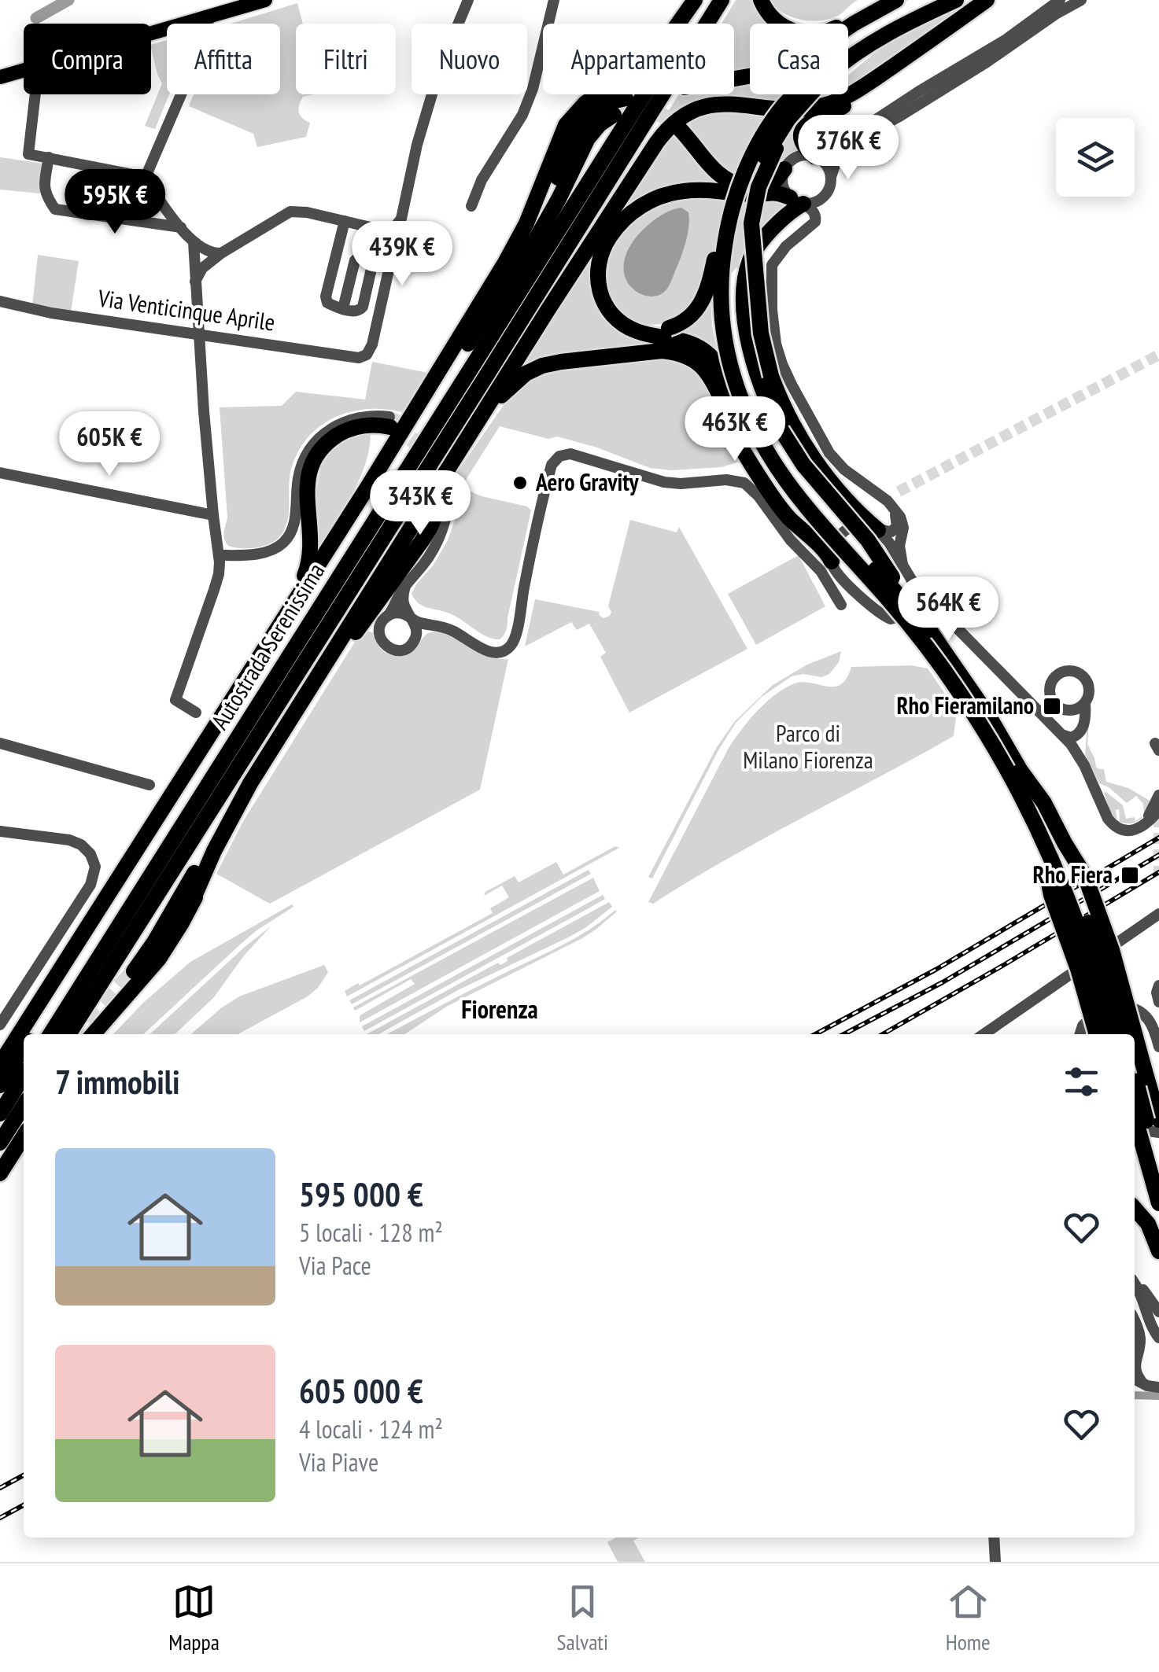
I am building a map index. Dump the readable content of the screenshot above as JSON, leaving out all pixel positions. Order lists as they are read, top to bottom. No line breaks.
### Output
{"streets":{"highway":["Autostrada Serenissima"],"street":["Via Venticinque Aprile"]},"districts":["Fiorenza"],"parks":["Parco di Milano Fiorenza"],"places":{"other":["Aero Gravity"],"transit":["Rho Fieramilano","Rho Fiera"]},"page":{"chip":["Compra","Affitta","Filtri","Nuovo","Appartamento","Casa"],"price":["376K €","595K €","439K €","463K €","605K €","343K €","564K €"],"heading":"7 immobili","list":[{"name":"595 000 €","note":"5 locali · 128 m² · Via Pace"},{"name":"605 000 €","note":"4 locali · 124 m² · Via Piave"}],"tabs":["Mappa","Salvati","Home"]}}
